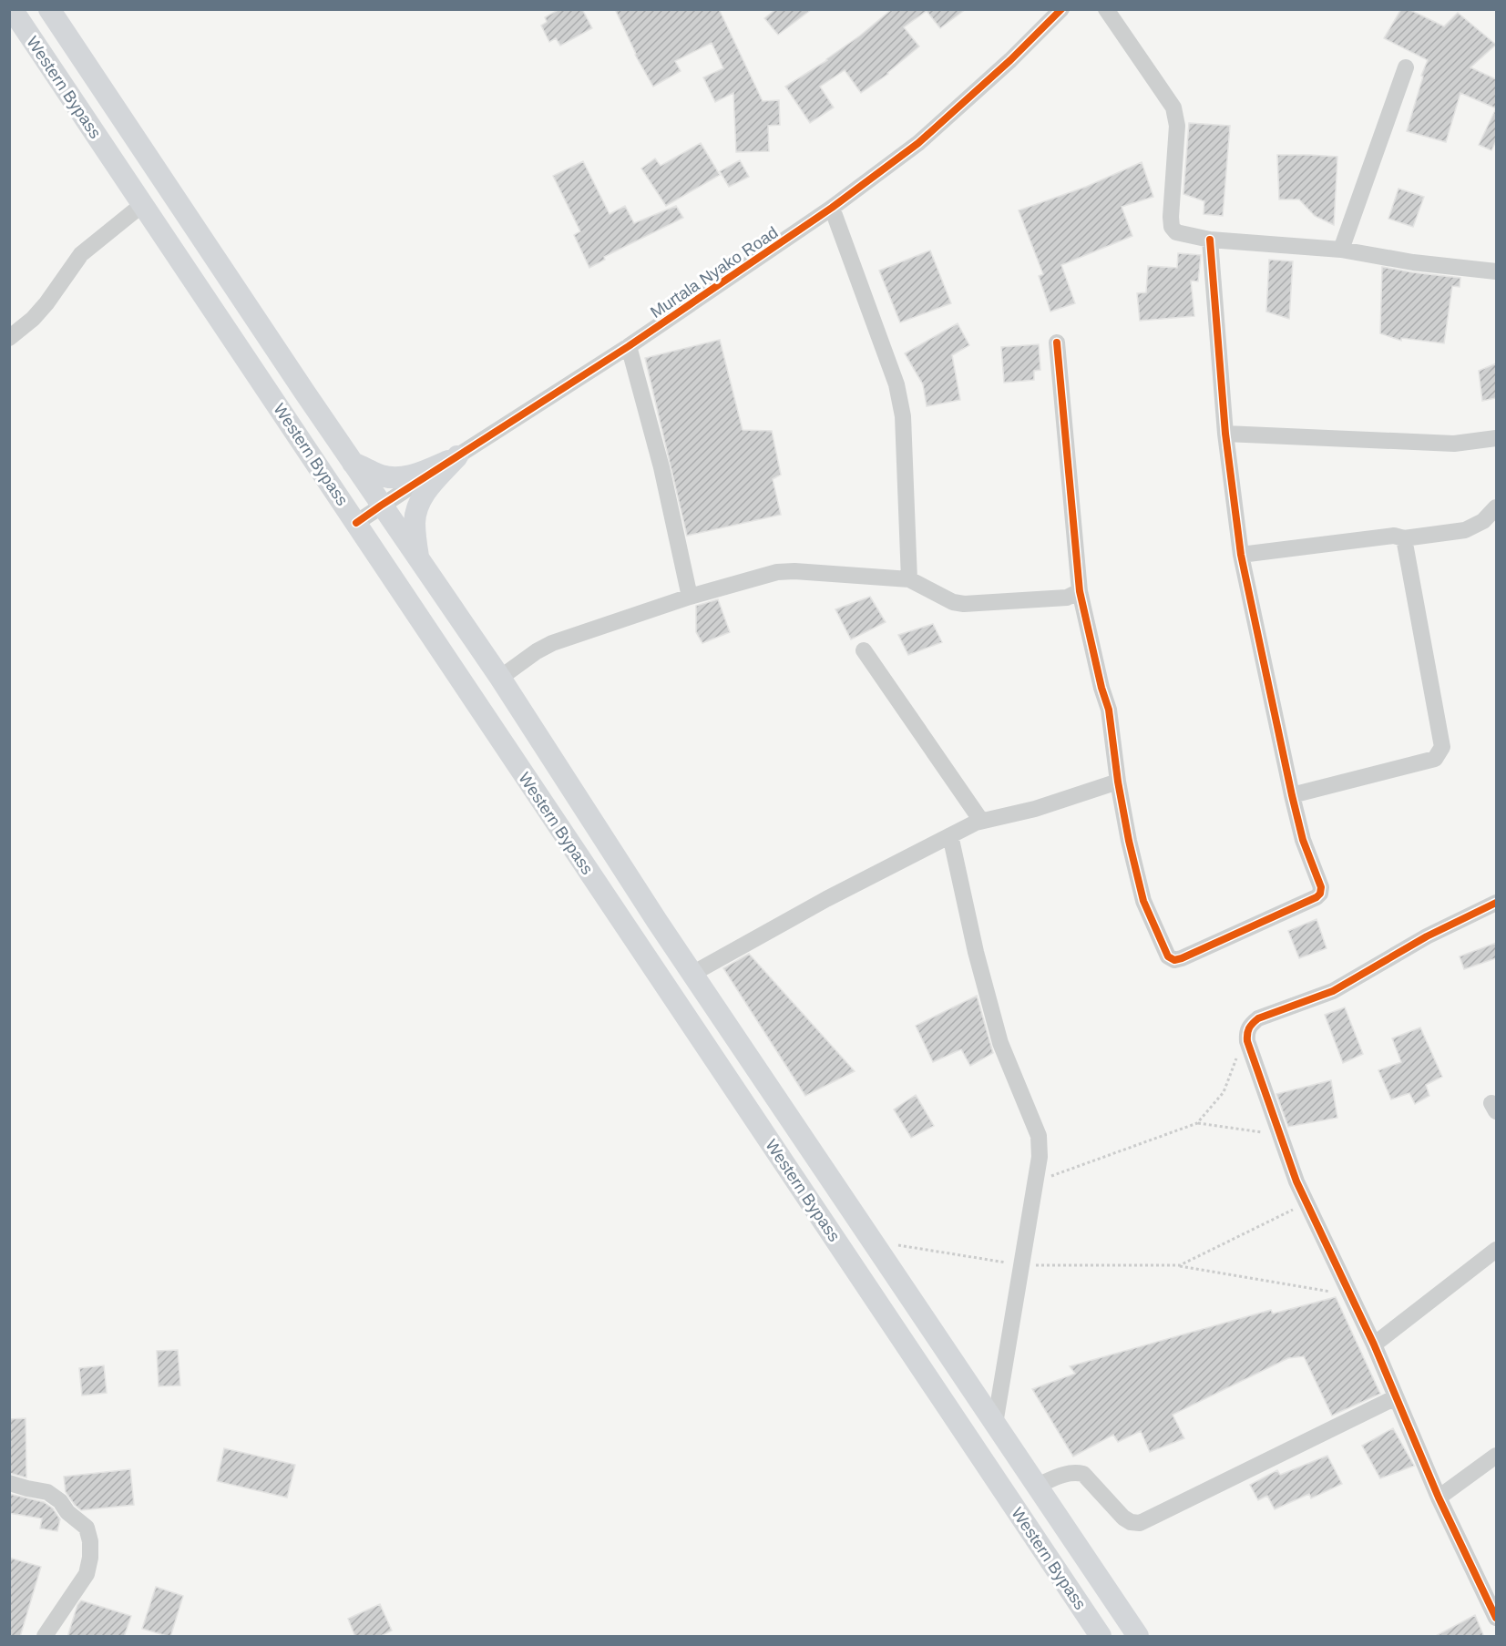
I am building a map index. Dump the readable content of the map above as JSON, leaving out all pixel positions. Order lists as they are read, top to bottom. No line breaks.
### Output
{"streets":{"main road":["Western Bypass"],"street":["Murtala Nyako Road"]},"crossings":[["Western Bypass","Murtala Nyako Road"]]}
